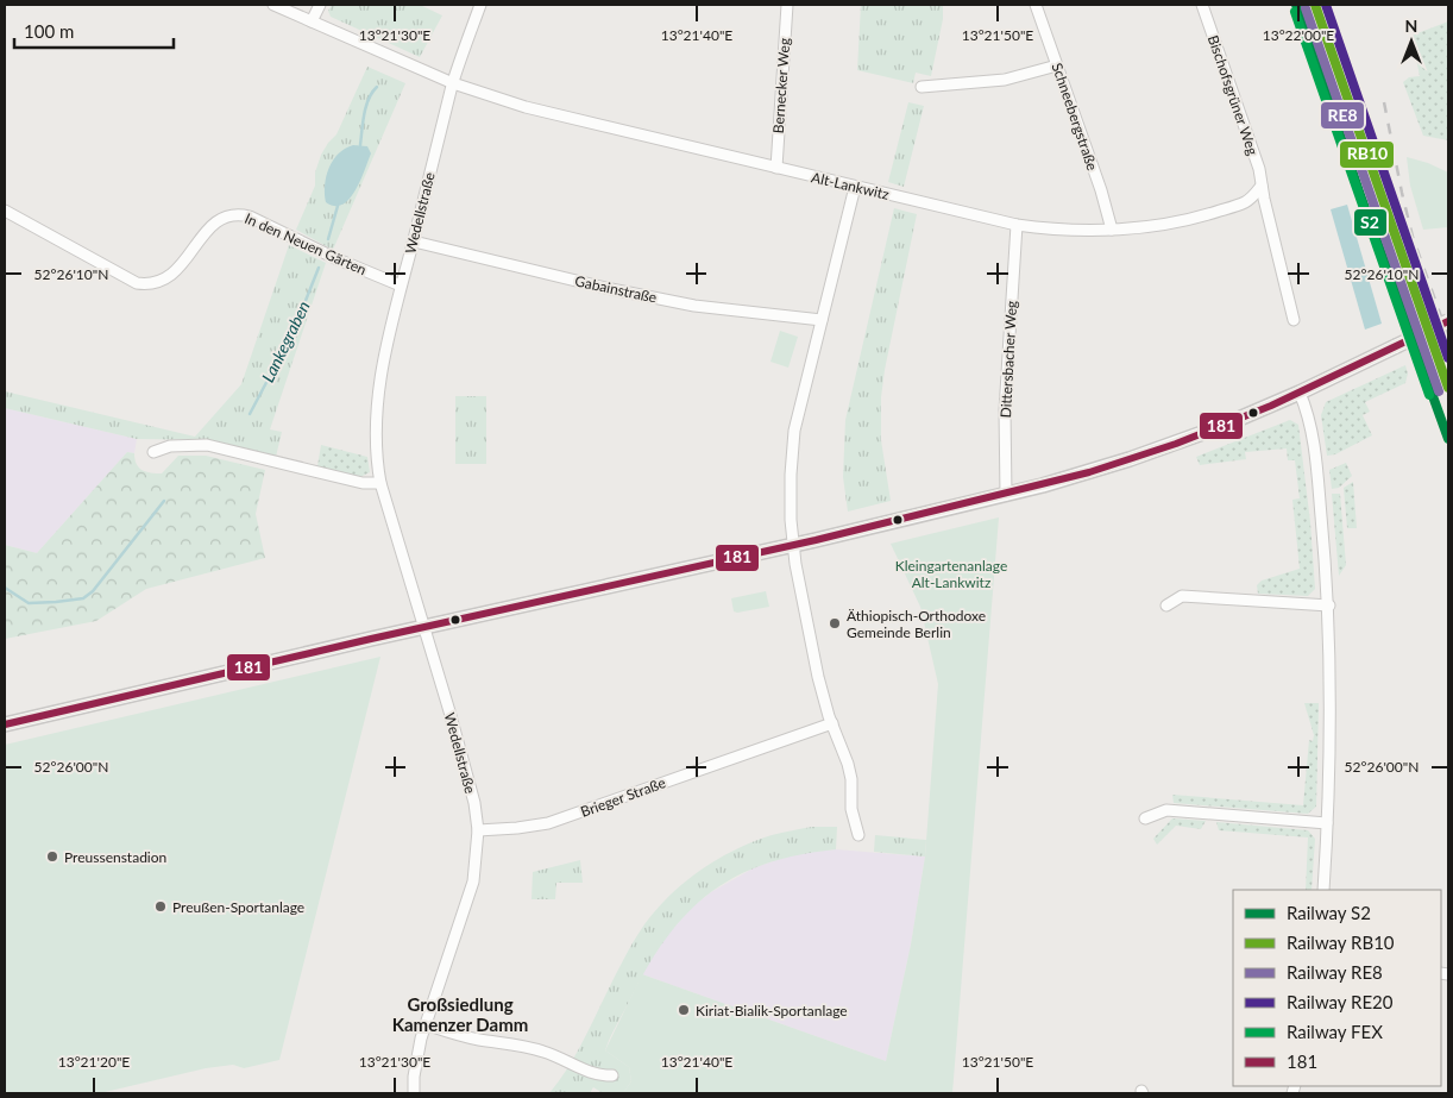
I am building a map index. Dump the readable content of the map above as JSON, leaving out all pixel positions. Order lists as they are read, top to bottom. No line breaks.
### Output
{"streets":{"street":["Bernecker Weg","Bischofsgrüner Weg","Schneebergstraße","Alt-Lankwitz","Wedellstraße","In den Neuen Gärten","Gabainstraße","Dittersbacher Weg","Brieger Straße"]},"crossings":[["Bernecker Weg","Alt-Lankwitz"],["Bischofsgrüner Weg","Alt-Lankwitz"],["Schneebergstraße","Alt-Lankwitz"],["Alt-Lankwitz","Wedellstraße"],["Alt-Lankwitz","Dittersbacher Weg"],["Wedellstraße","In den Neuen Gärten"],["Wedellstraße","Gabainstraße"],["Wedellstraße","Brieger Straße"]],"districts":["Großsiedlung Kamenzer Damm"],"water":["Lankegraben"],"parks":["Kleingartenanlage Alt-Lankwitz"],"places":["Äthiopisch-Orthodoxe Gemeinde Berlin","Preussenstadion","Preußen-Sportanlage","Kiriat-Bialik-Sportanlage"],"lines":["rail line S2","rail line RB10","rail line RE20","rail line RE8","rail line FEX","transit line 181"],"legend":["Railway S2","Railway RB10","Railway RE8","Railway RE20","Railway FEX","181"],"scale_bar":"100 m","north":"top","coordinates":["13°21'30\"E","13°21'40\"E","13°21'50\"E","13°22'00\"E","52°26'10\"N","52°26'00\"N","13°21'20\"E"]}
